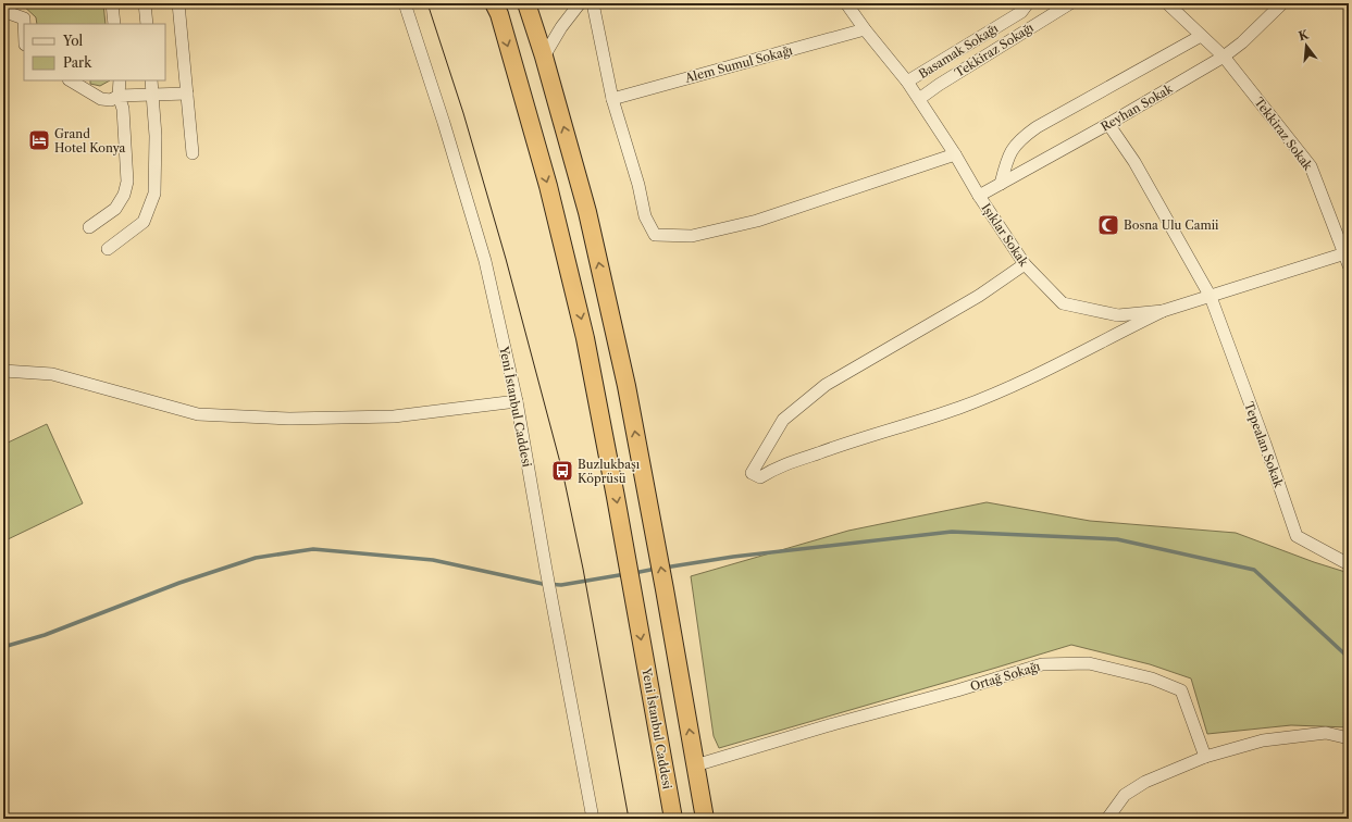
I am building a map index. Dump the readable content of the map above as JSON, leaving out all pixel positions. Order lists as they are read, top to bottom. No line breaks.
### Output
{"streets":{"highway":["Yeni İstanbul Caddesi"],"street":["Tekkiraz Sokağı","Basamak Sokağı","Alem Sumul Sokağı","Reyhan Sokak","Tekkiraz Sokak","Işıklar Sokak","Tepealan Sokak","Ortağ Sokağı"]},"crossings":[["Tekkiraz Sokağı","Işıklar Sokak"],["Basamak Sokağı","Işıklar Sokak"],["Alem Sumul Sokağı","Işıklar Sokak"],["Reyhan Sokak","Tekkiraz Sokak"],["Reyhan Sokak","Işıklar Sokak"],["Reyhan Sokak","Tepealan Sokak"],["Tekkiraz Sokak","Işıklar Sokak"],["Işıklar Sokak","Tepealan Sokak"]],"places":{"hotel":["Grand Hotel Konya"],"mosque":["Bosna Ulu Camii"],"bus stop":["Buzlukbaşı Köprüsü"]},"legend":["Yol","Park"],"north":"top"}
